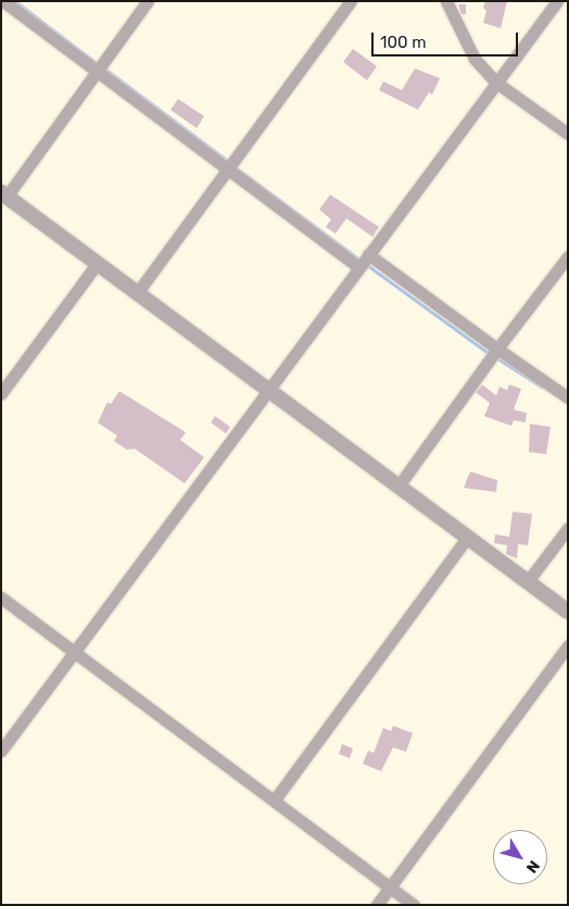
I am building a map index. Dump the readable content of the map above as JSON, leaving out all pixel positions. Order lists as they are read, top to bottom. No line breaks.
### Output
{"scale_bar":"100 m","north":"bottom right"}
